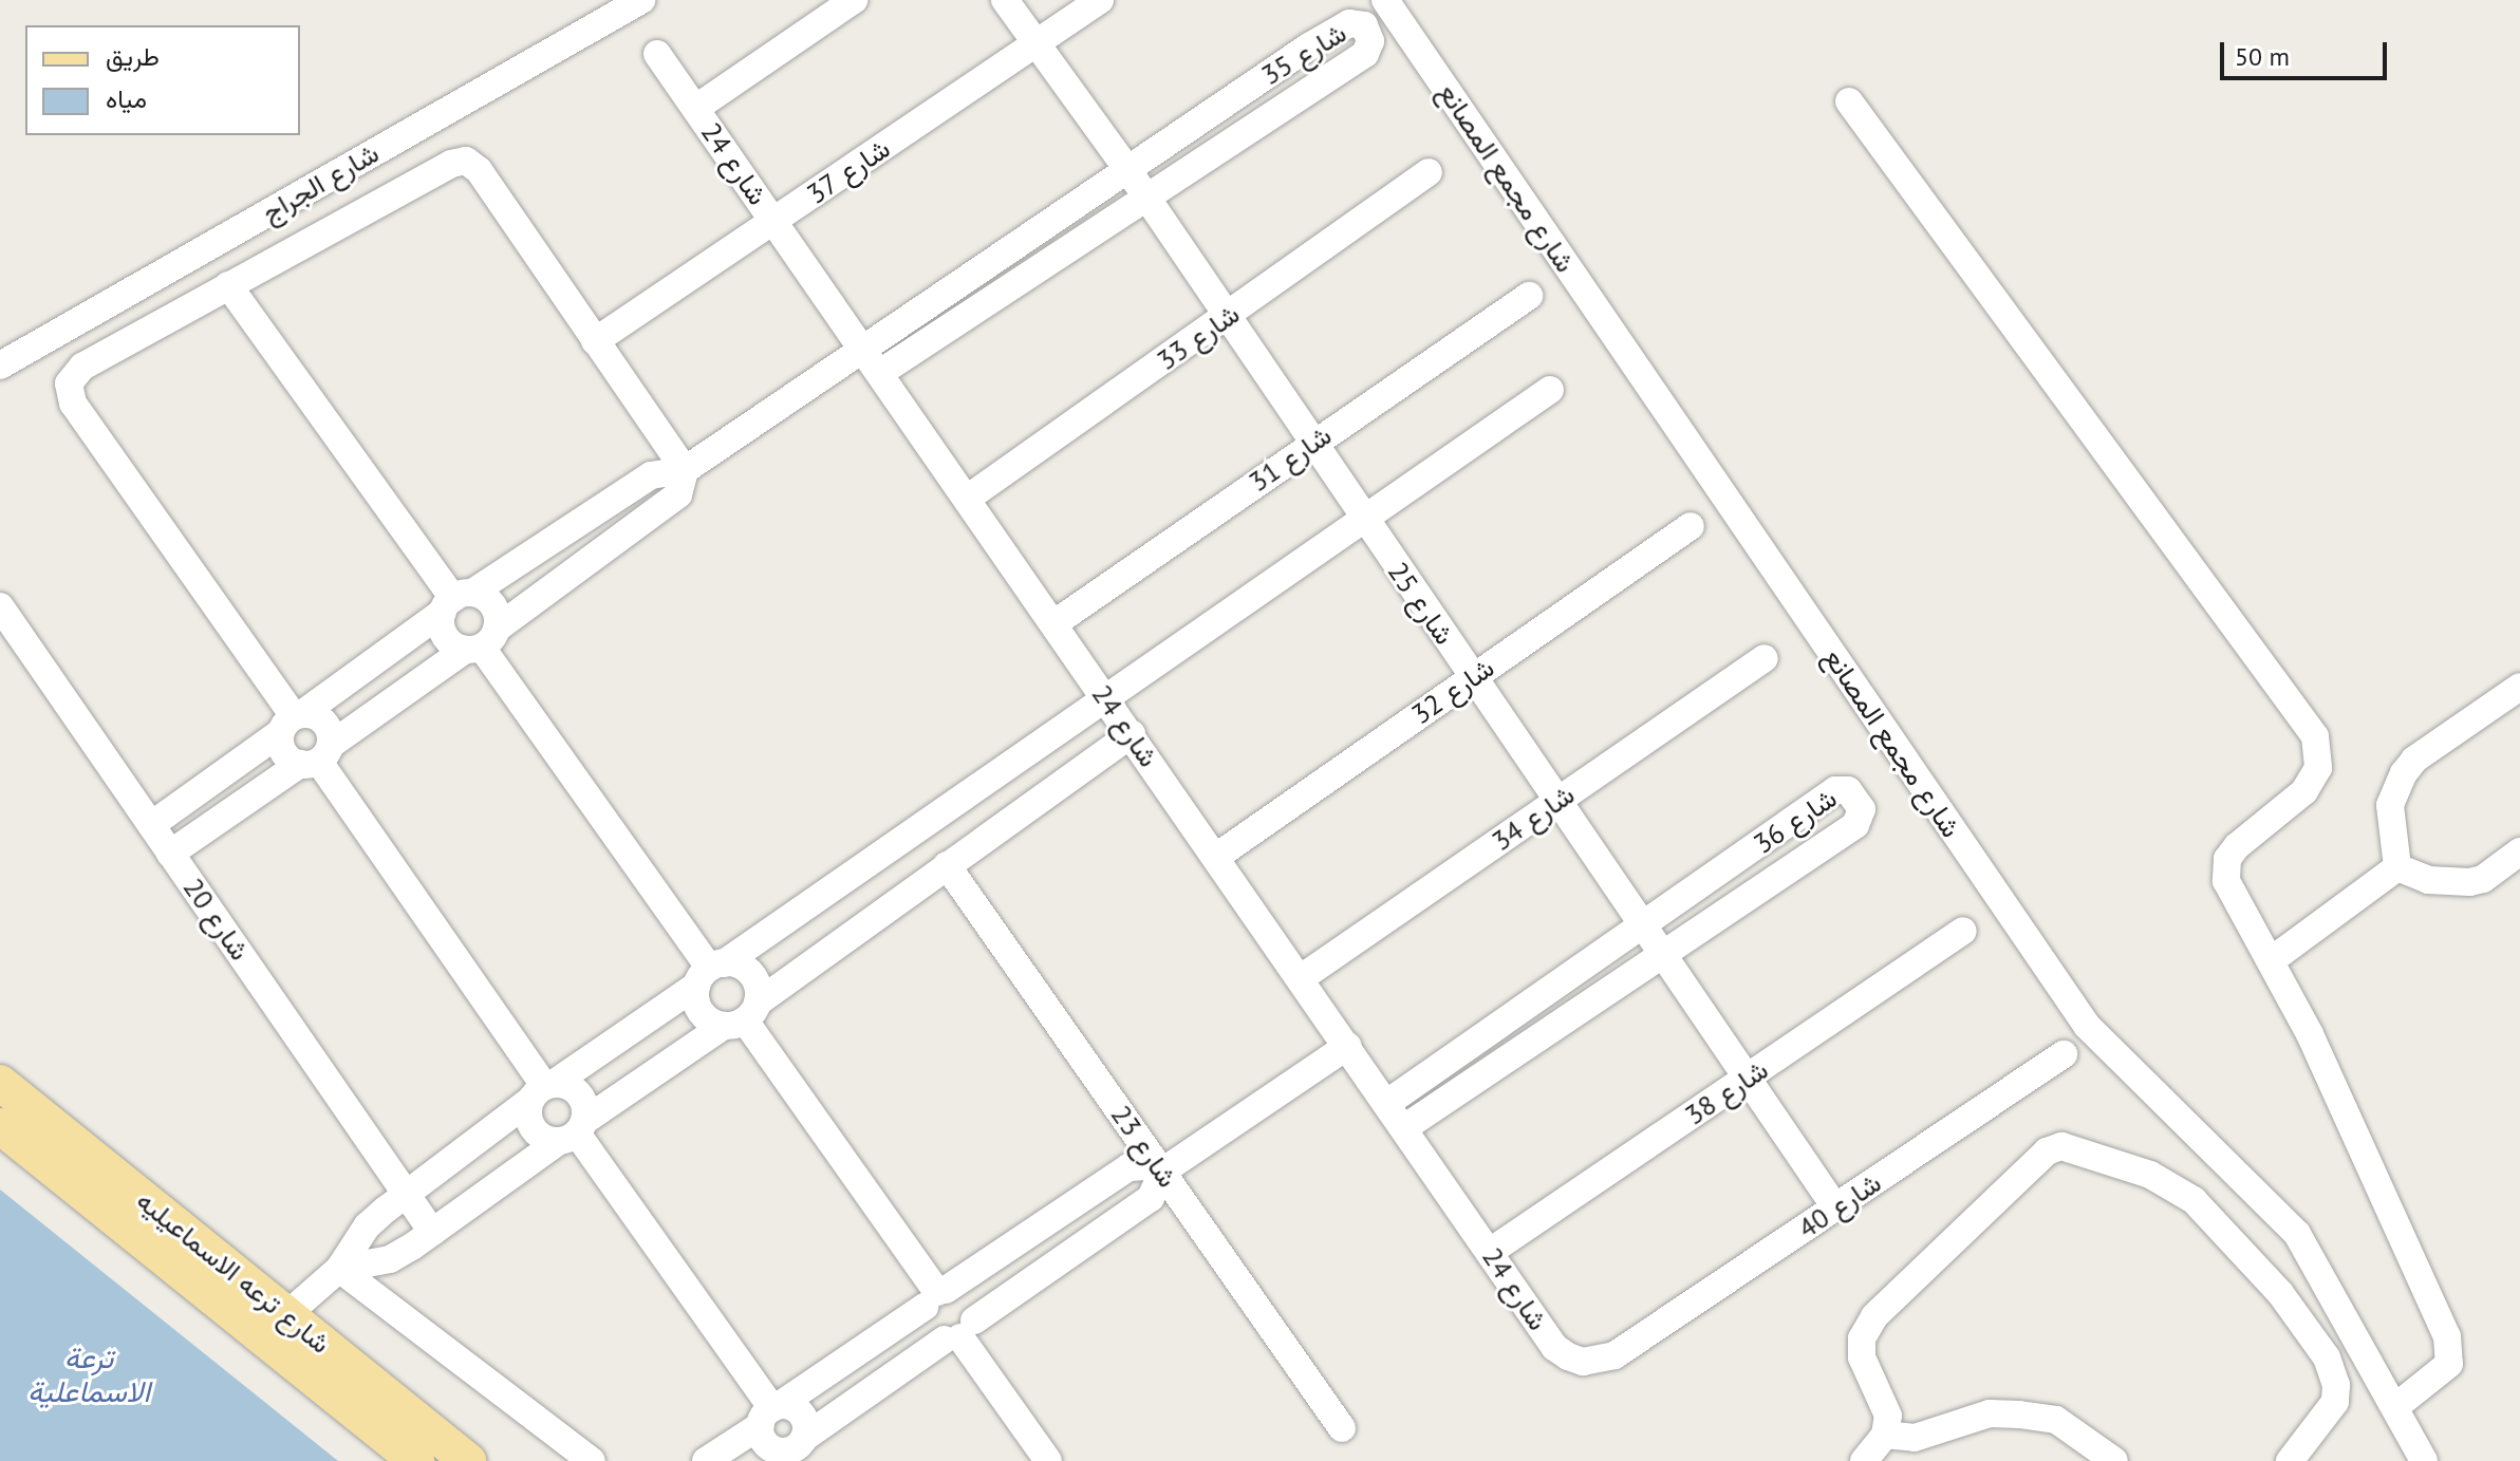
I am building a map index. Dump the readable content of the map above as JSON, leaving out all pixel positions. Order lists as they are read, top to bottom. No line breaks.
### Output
{"streets":{"main road":["شارع ترعه الاسماعيليه"],"street":["شارع 35","شارع 24","شارع 37","شارع مجمع المصانع","شارع الجراج","شارع 33","شارع 31","شارع 25","شارع 32","شارع 34","شارع 36","شارع 20","شارع 38","شارع 23","شارع 40"]},"crossings":[["شارع 35","شارع 24"],["شارع 35","شارع 25"],["شارع 24","شارع 37"],["شارع 24","شارع 33"],["شارع 24","شارع 31"],["شارع 24","شارع 32"],["شارع 24","شارع 34"],["شارع 24","شارع 36"],["شارع 24","شارع 38"],["شارع 24","شارع 40"],["شارع 37","شارع 25"],["شارع 33","شارع 25"],["شارع 31","شارع 25"],["شارع 25","شارع 32"],["شارع 25","شارع 34"],["شارع 25","شارع 36"],["شارع 25","شارع 38"],["شارع 25","شارع 40"]],"water":["ترعة الاسماعلية"],"legend":["طريق","مياه"],"scale_bar":"50 m"}
